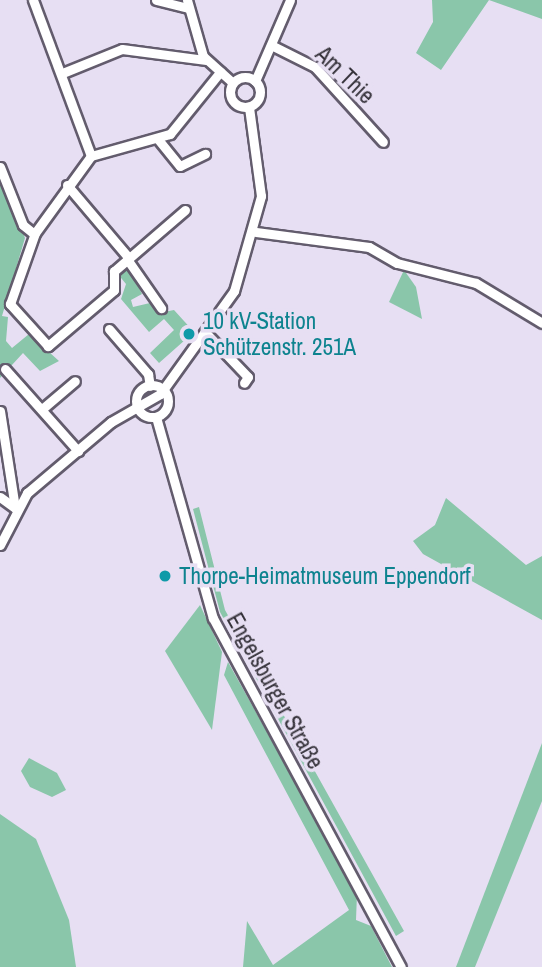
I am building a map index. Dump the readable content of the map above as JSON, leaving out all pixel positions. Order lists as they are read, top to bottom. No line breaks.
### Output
{"streets":{"street":["Am Thie","Engelsburger Straße"]},"places":["10 kV-Station Schützenstr. 251A","Thorpe-Heimatmuseum Eppendorf"]}
